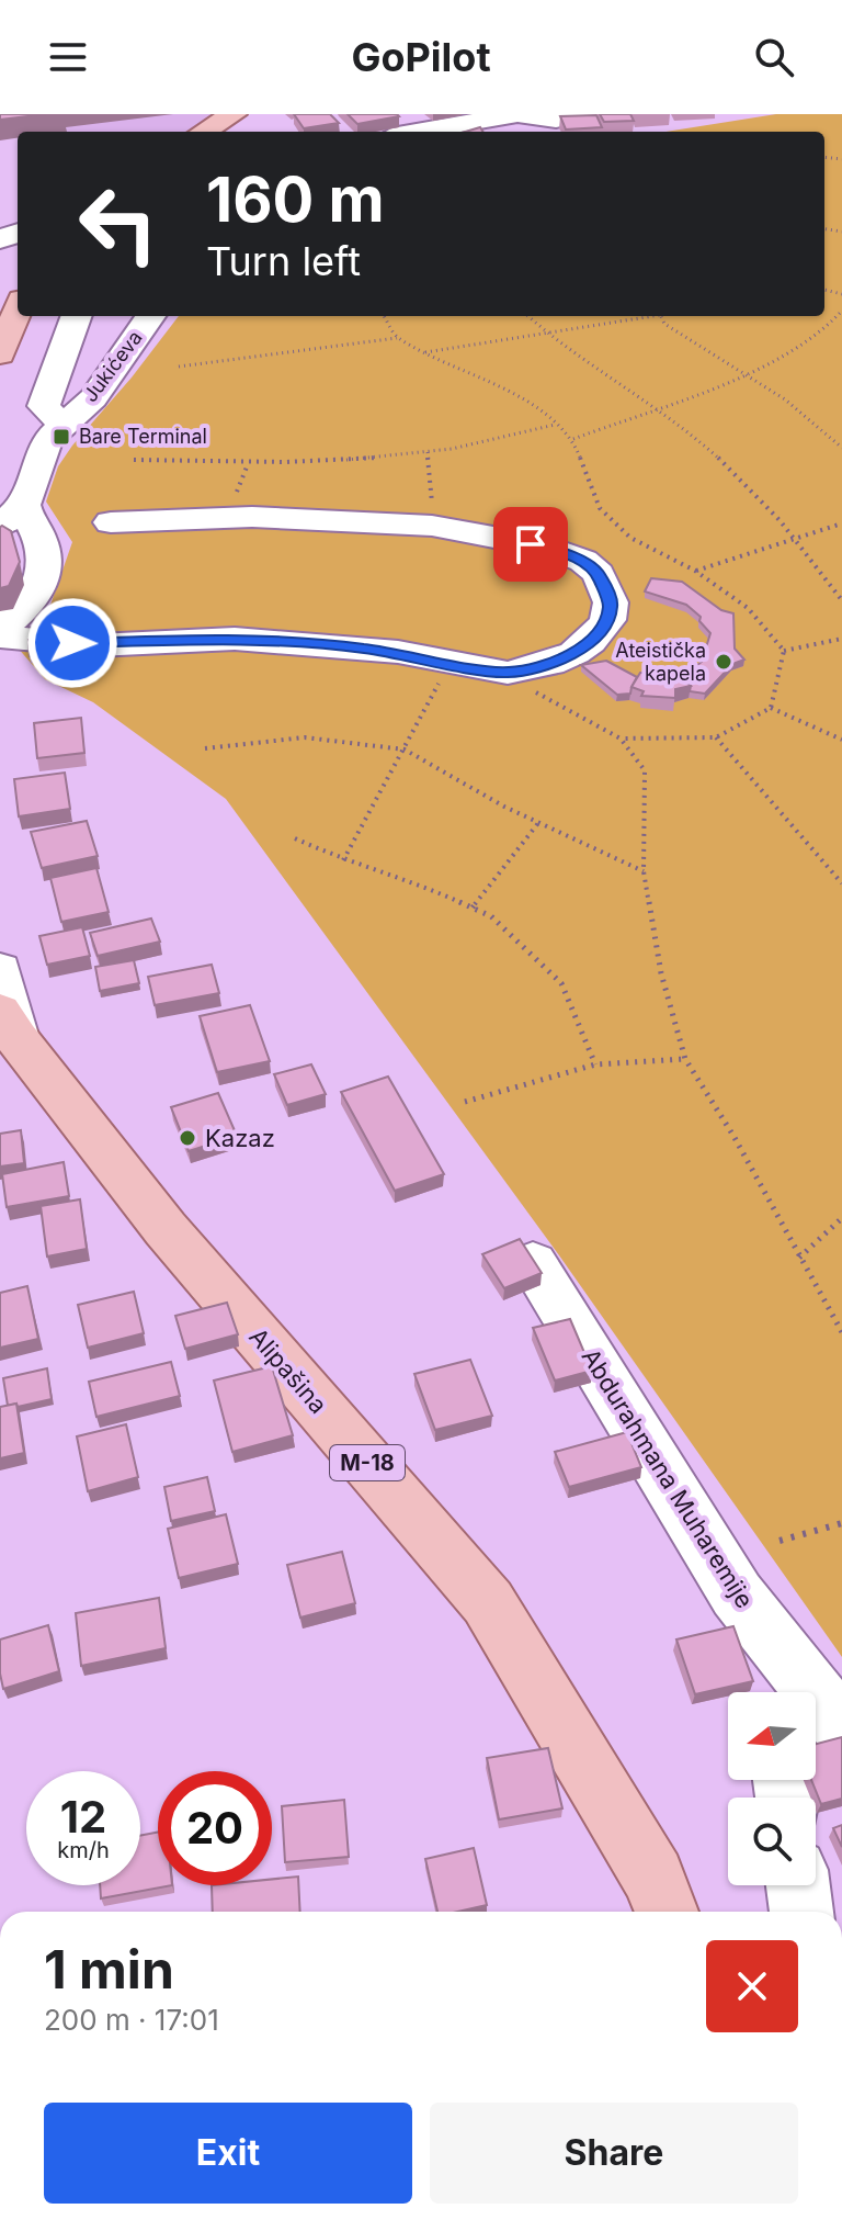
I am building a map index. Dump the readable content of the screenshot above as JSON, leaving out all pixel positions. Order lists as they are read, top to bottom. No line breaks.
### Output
{"streets":{"main road":["Alipašina","M-18"],"street":["Jukićeva","Abdurahmana Muharemije"]},"places":{"transit":["Bare Terminal"],"other":["Ateistička kapela","Kazaz"]},"north":"left","page":{"header":"GoPilot","turn":["160 m","Turn left"],"speed":"12 km/h","limit":"20","heading":["1 min","200 m · 17:01"],"buttons":["Exit","Share"]}}
